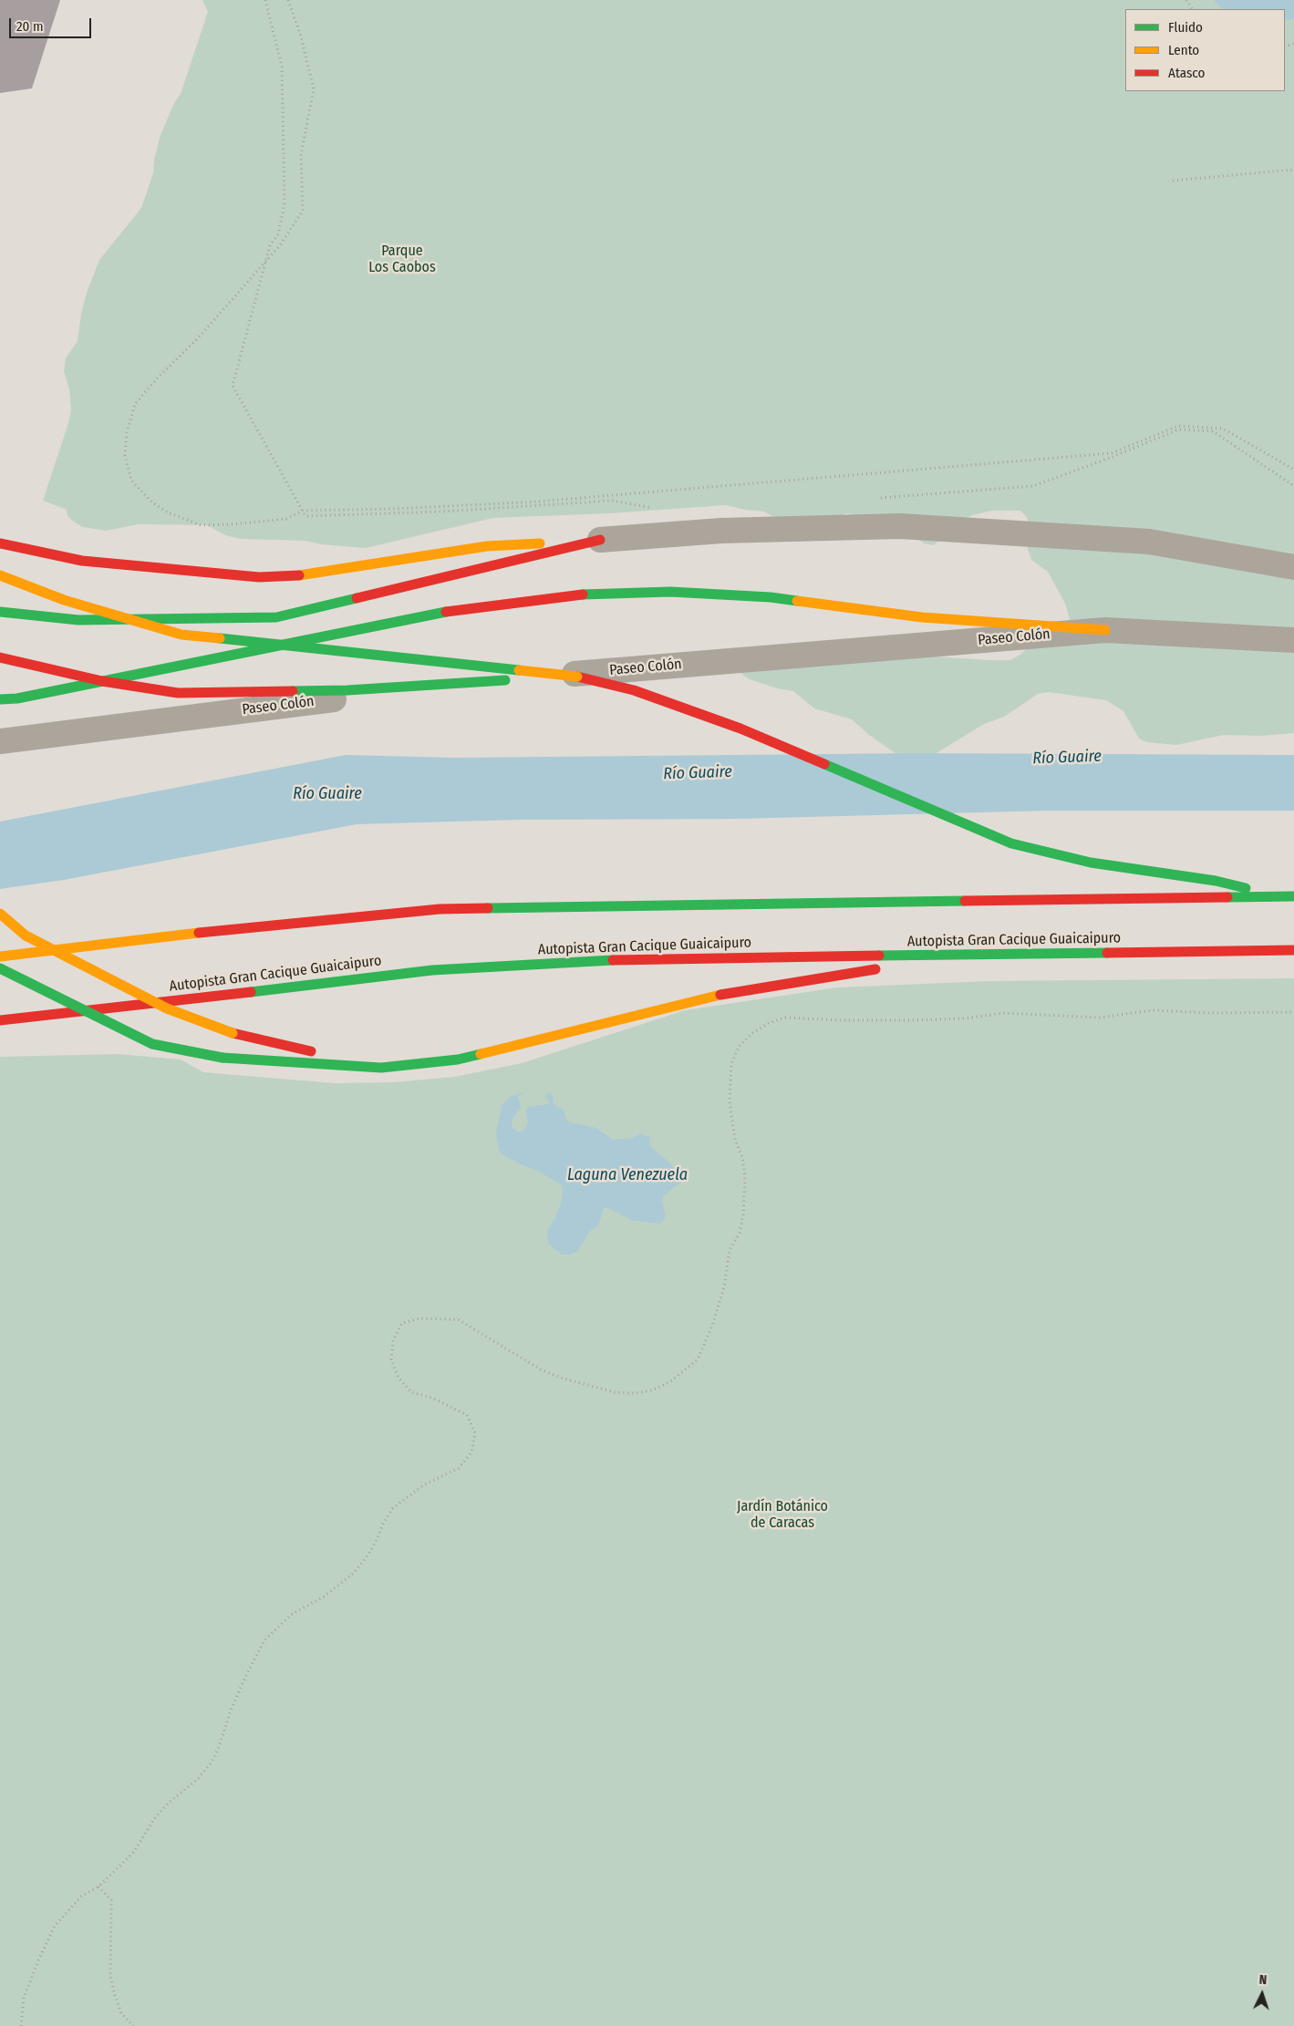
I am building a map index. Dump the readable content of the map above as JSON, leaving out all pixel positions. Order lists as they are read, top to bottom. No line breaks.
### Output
{"streets":{"main road":["Autopista Gran Cacique Guaicaipuro"],"street":["Paseo Colón"]},"water":["Río Guaire","Laguna Venezuela"],"parks":["Parque Los Caobos","Jardín Botánico de Caracas"],"legend":["Fluido","Lento","Atasco"],"scale_bar":"20 m","north":"top"}
